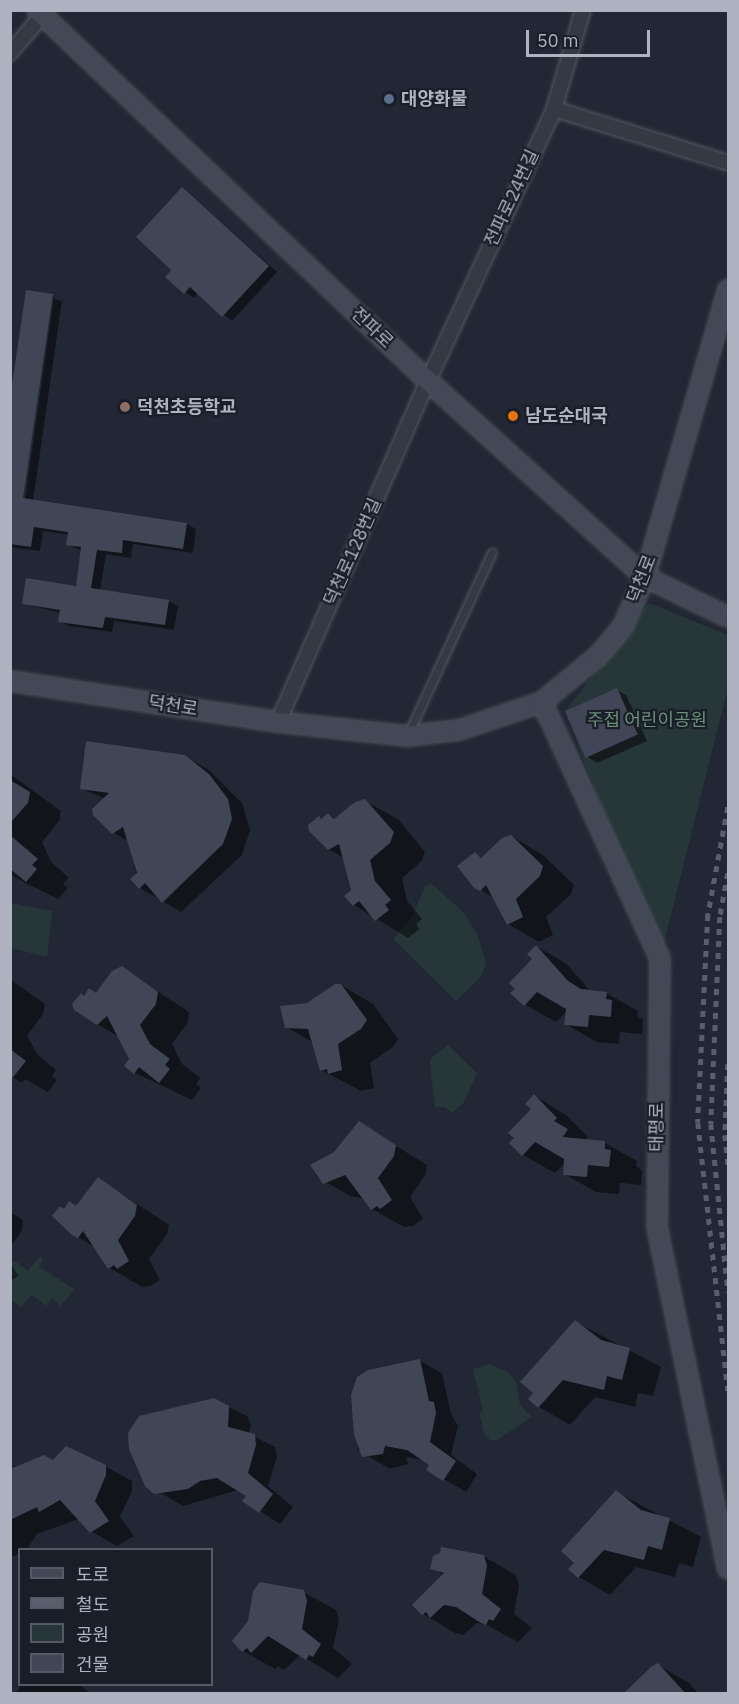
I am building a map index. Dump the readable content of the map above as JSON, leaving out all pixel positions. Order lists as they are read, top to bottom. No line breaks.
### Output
{"streets":{"street":["전파로24번길","전파로","덕천로128번길","덕천로","태평로"]},"crossings":[["전파로24번길","전파로"],["전파로24번길","덕천로128번길"],["전파로","덕천로128번길"],["전파로","덕천로"],["덕천로128번길","덕천로"],["덕천로","태평로"]],"parks":["주접 어린이공원"],"places":["대양화물","덕천초등학교","남도순대국"],"legend":["도로","철도","공원","건물"],"scale_bar":"50 m"}
